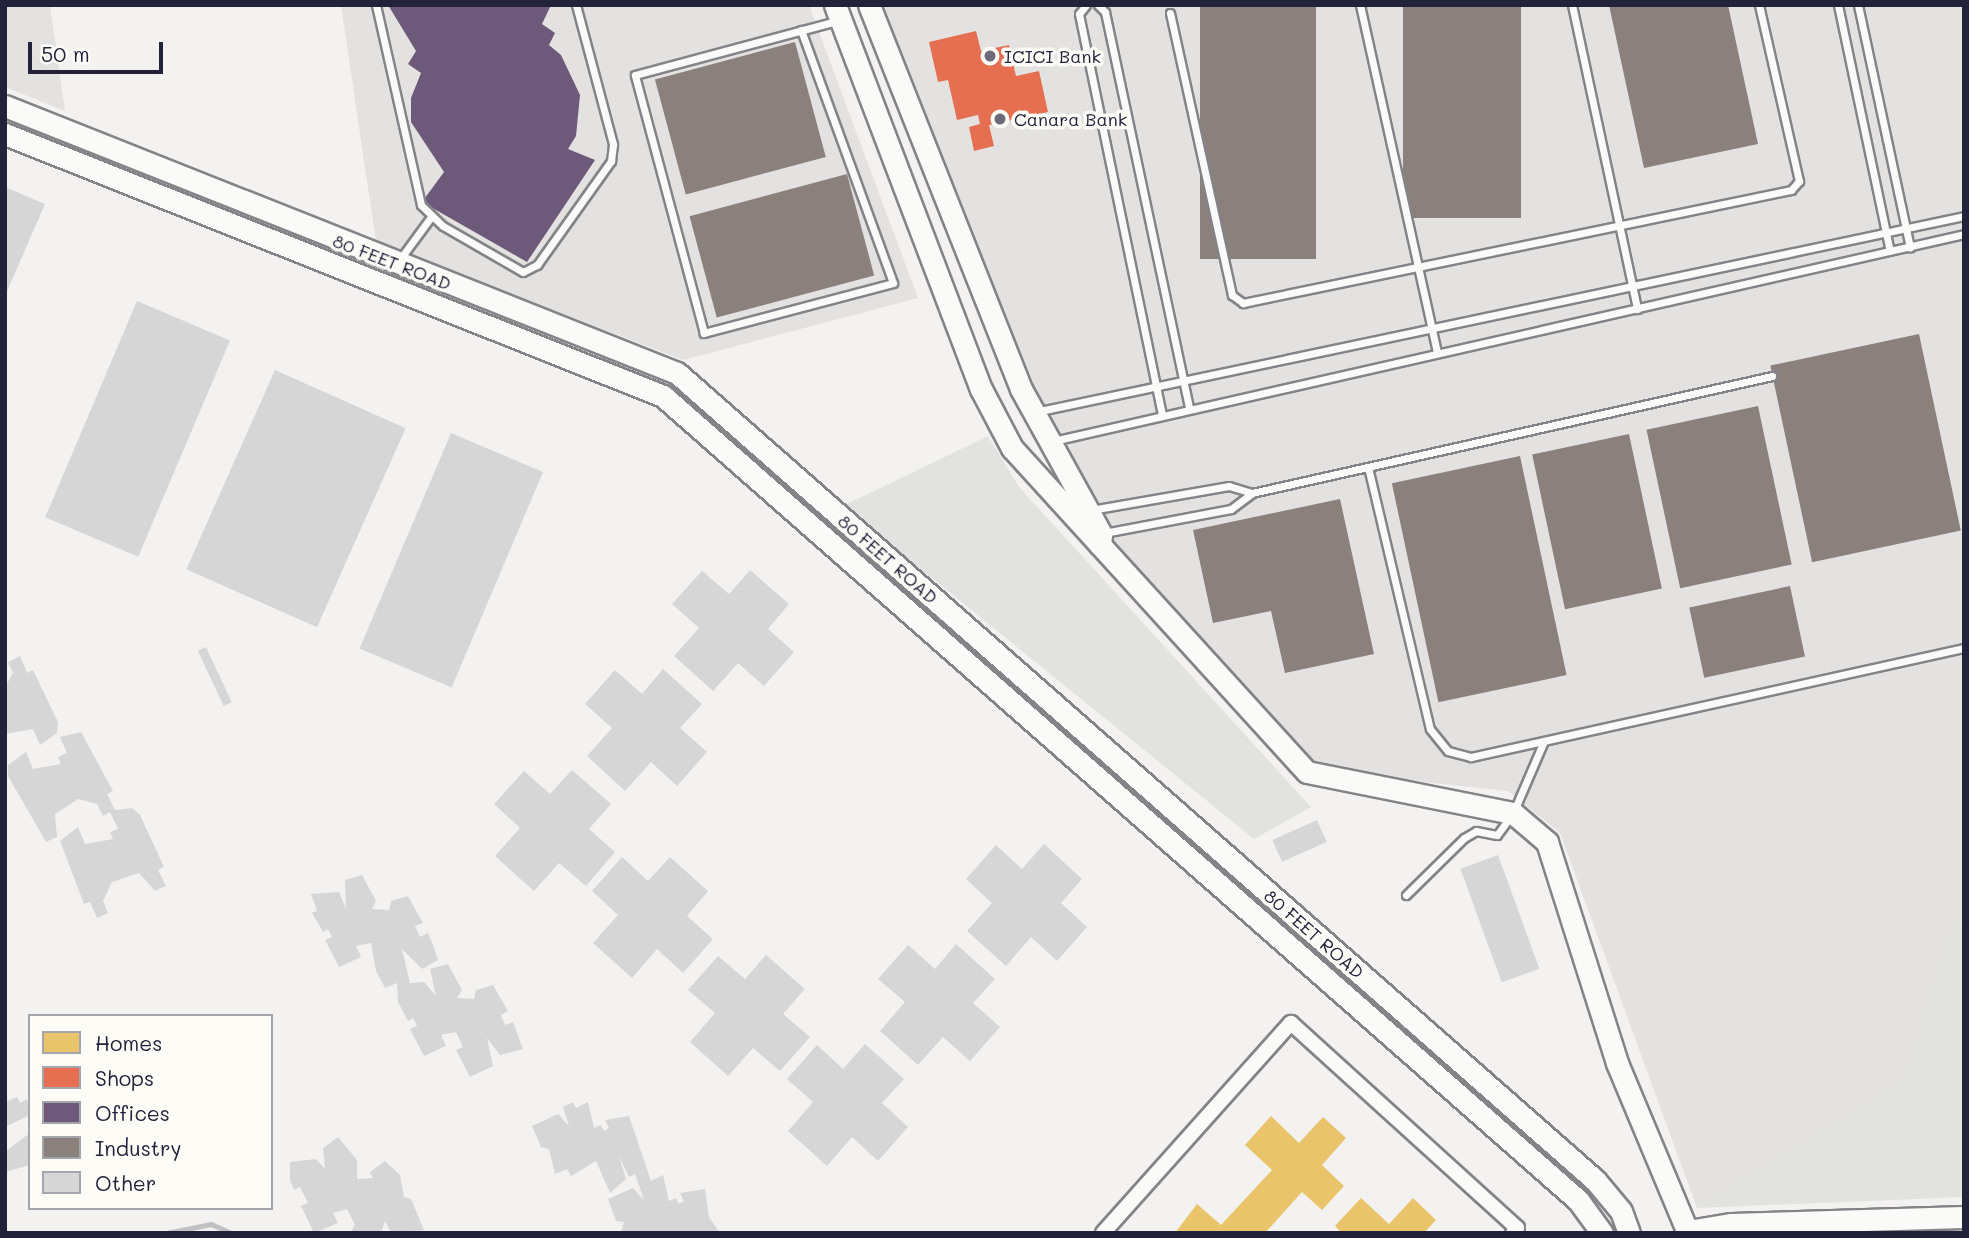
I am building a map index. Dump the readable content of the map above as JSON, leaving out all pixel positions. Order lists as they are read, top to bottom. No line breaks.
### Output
{"streets":{"street":["80 FEET ROAD"]},"places":["ICICI Bank","Canara Bank"],"legend":["Homes","Shops","Offices","Industry","Other"],"scale_bar":"50 m"}
